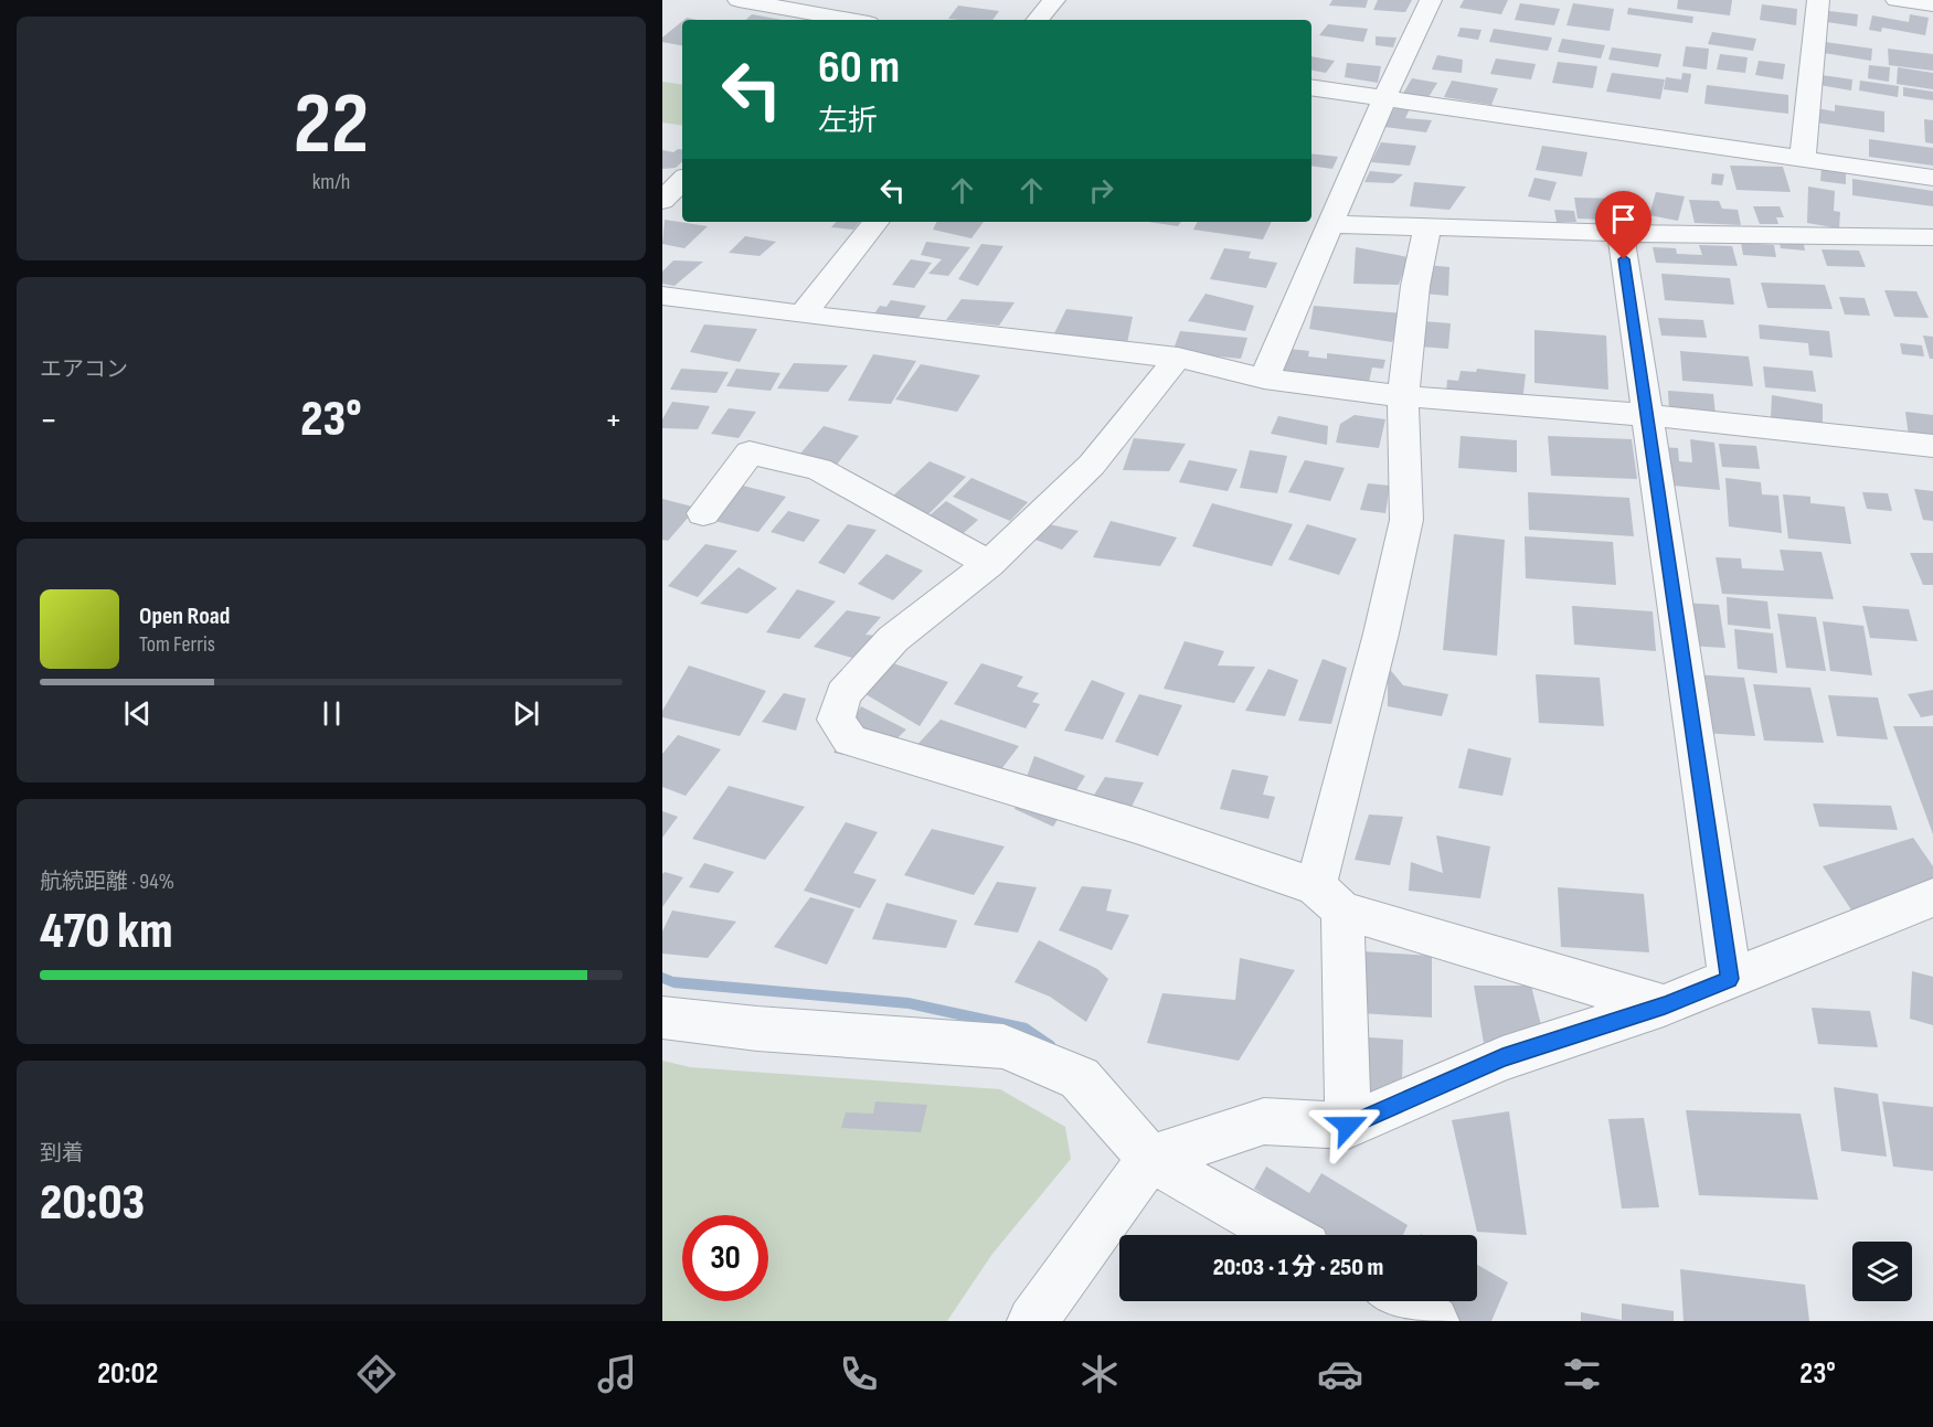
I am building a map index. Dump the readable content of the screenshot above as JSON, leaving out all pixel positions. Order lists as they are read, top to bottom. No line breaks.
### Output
{"page":{"tile":[["22","km/h"],"エアコン",["航続距離 · 94%","470 km"],["到着","20:03"]],"turn":["60 m","左折"],"heat":["−","23°","+"],"song":["Open Road","Tom Ferris"],"limit":"30","trip":"20:03 · 1 分 · 250 m","tabs":["20:02","23°"]}}
